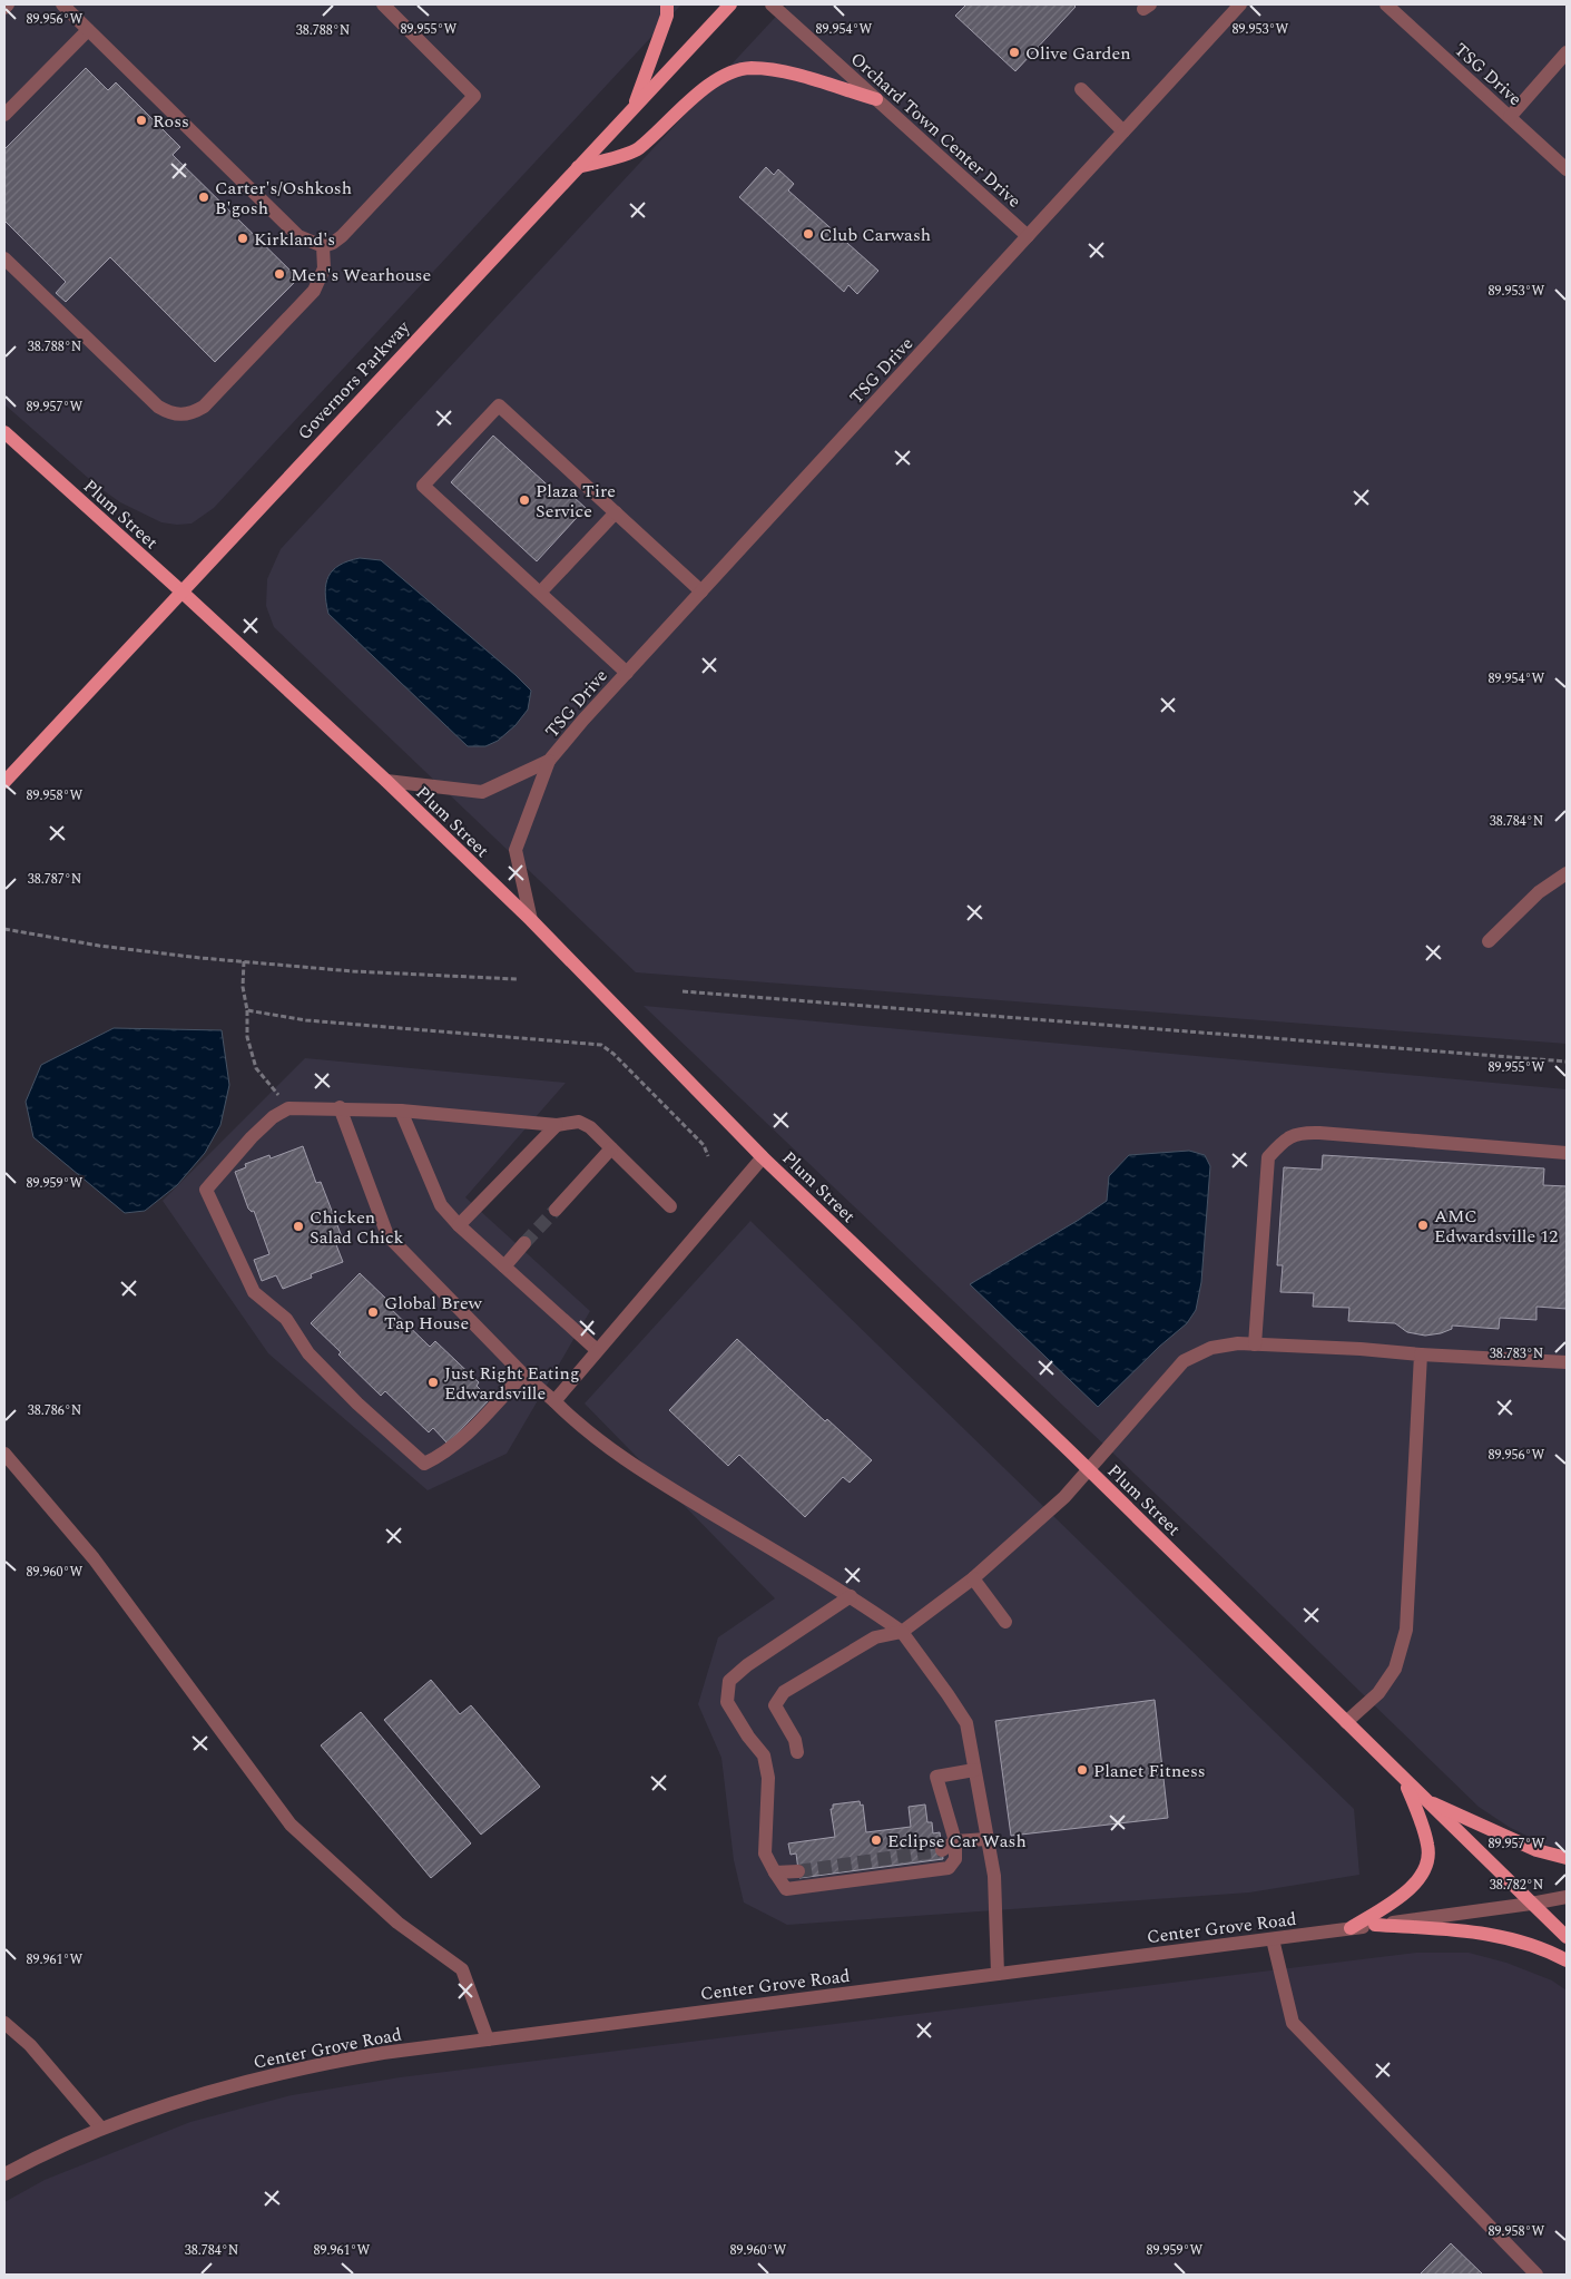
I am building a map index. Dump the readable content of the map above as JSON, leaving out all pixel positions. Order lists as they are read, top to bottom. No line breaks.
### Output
{"streets":{"main road":["Governors Parkway","Plum Street"],"street":["TSG Drive","Orchard Town Center Drive","Center Grove Road"]},"crossings":[["TSG Drive","Orchard Town Center Drive"],["TSG Drive","Plum Street"],["Governors Parkway","Plum Street"],["Plum Street","Center Grove Road"]],"places":["Olive Garden","Ross","Carter's/Oshkosh B'gosh","Club Carwash","Kirkland's","Men's Wearhouse","Plaza Tire Service","AMC Edwardsville 12","Chicken Salad Chick","Global Brew Tap House","Just Right Eating Edwardsville","Planet Fitness","Eclipse Car Wash"],"coordinates":["89.956°W","89.955°W","89.954°W","89.953°W","38.788°N","89.957°W","89.958°W","38.784°N","38.787°N","89.959°W","38.783°N","38.786°N","89.960°W","38.782°N","89.961°W"]}
